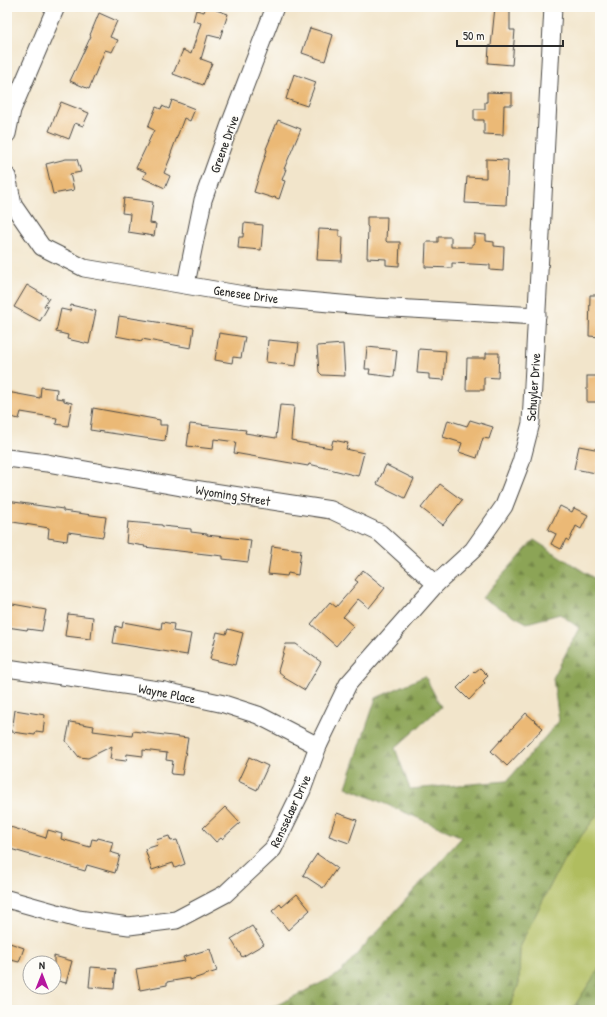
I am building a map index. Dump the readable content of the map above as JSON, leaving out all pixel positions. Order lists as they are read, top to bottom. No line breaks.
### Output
{"streets":{"street":["Greene Drive","Genesee Drive","Schuyler Drive","Wyoming Street","Wayne Place","Rensselaer Drive"]},"crossings":[["Greene Drive","Genesee Drive"],["Genesee Drive","Schuyler Drive"],["Schuyler Drive","Wyoming Street"],["Schuyler Drive","Wayne Place"],["Schuyler Drive","Rensselaer Drive"],["Wayne Place","Rensselaer Drive"]],"scale_bar":"50 m","north":"top"}
